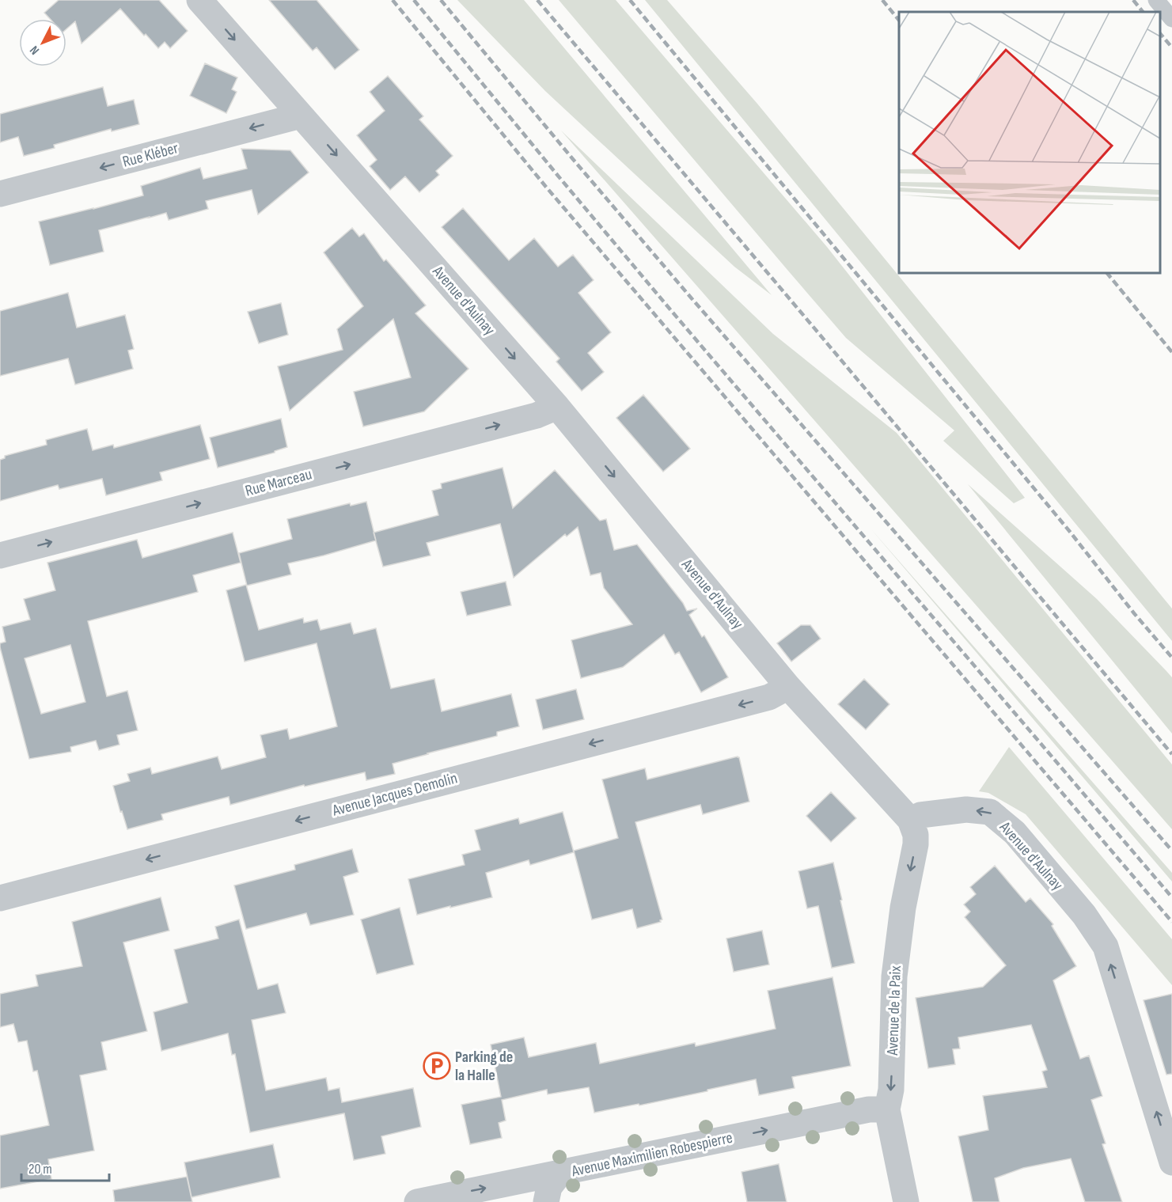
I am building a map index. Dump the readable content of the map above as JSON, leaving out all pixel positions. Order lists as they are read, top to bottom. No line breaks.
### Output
{"streets":{"street":["Rue Kléber","Avenue d'Aulnay","Rue Marceau","Avenue Jacques Demolin","Avenue de la Paix","Avenue Maximilien Robespierre"]},"crossings":[["Rue Kléber","Avenue d'Aulnay"],["Avenue d'Aulnay","Rue Marceau"],["Avenue d'Aulnay","Avenue Jacques Demolin"],["Avenue d'Aulnay","Avenue de la Paix"],["Avenue de la Paix","Avenue Maximilien Robespierre"]],"one_way":["Rue Kléber","Rue Marceau","Avenue Jacques Demolin","Avenue de la Paix","Avenue Maximilien Robespierre"],"places":{"parking":["Parking de la Halle"]},"scale_bar":"20 m","north":"bottom left"}
